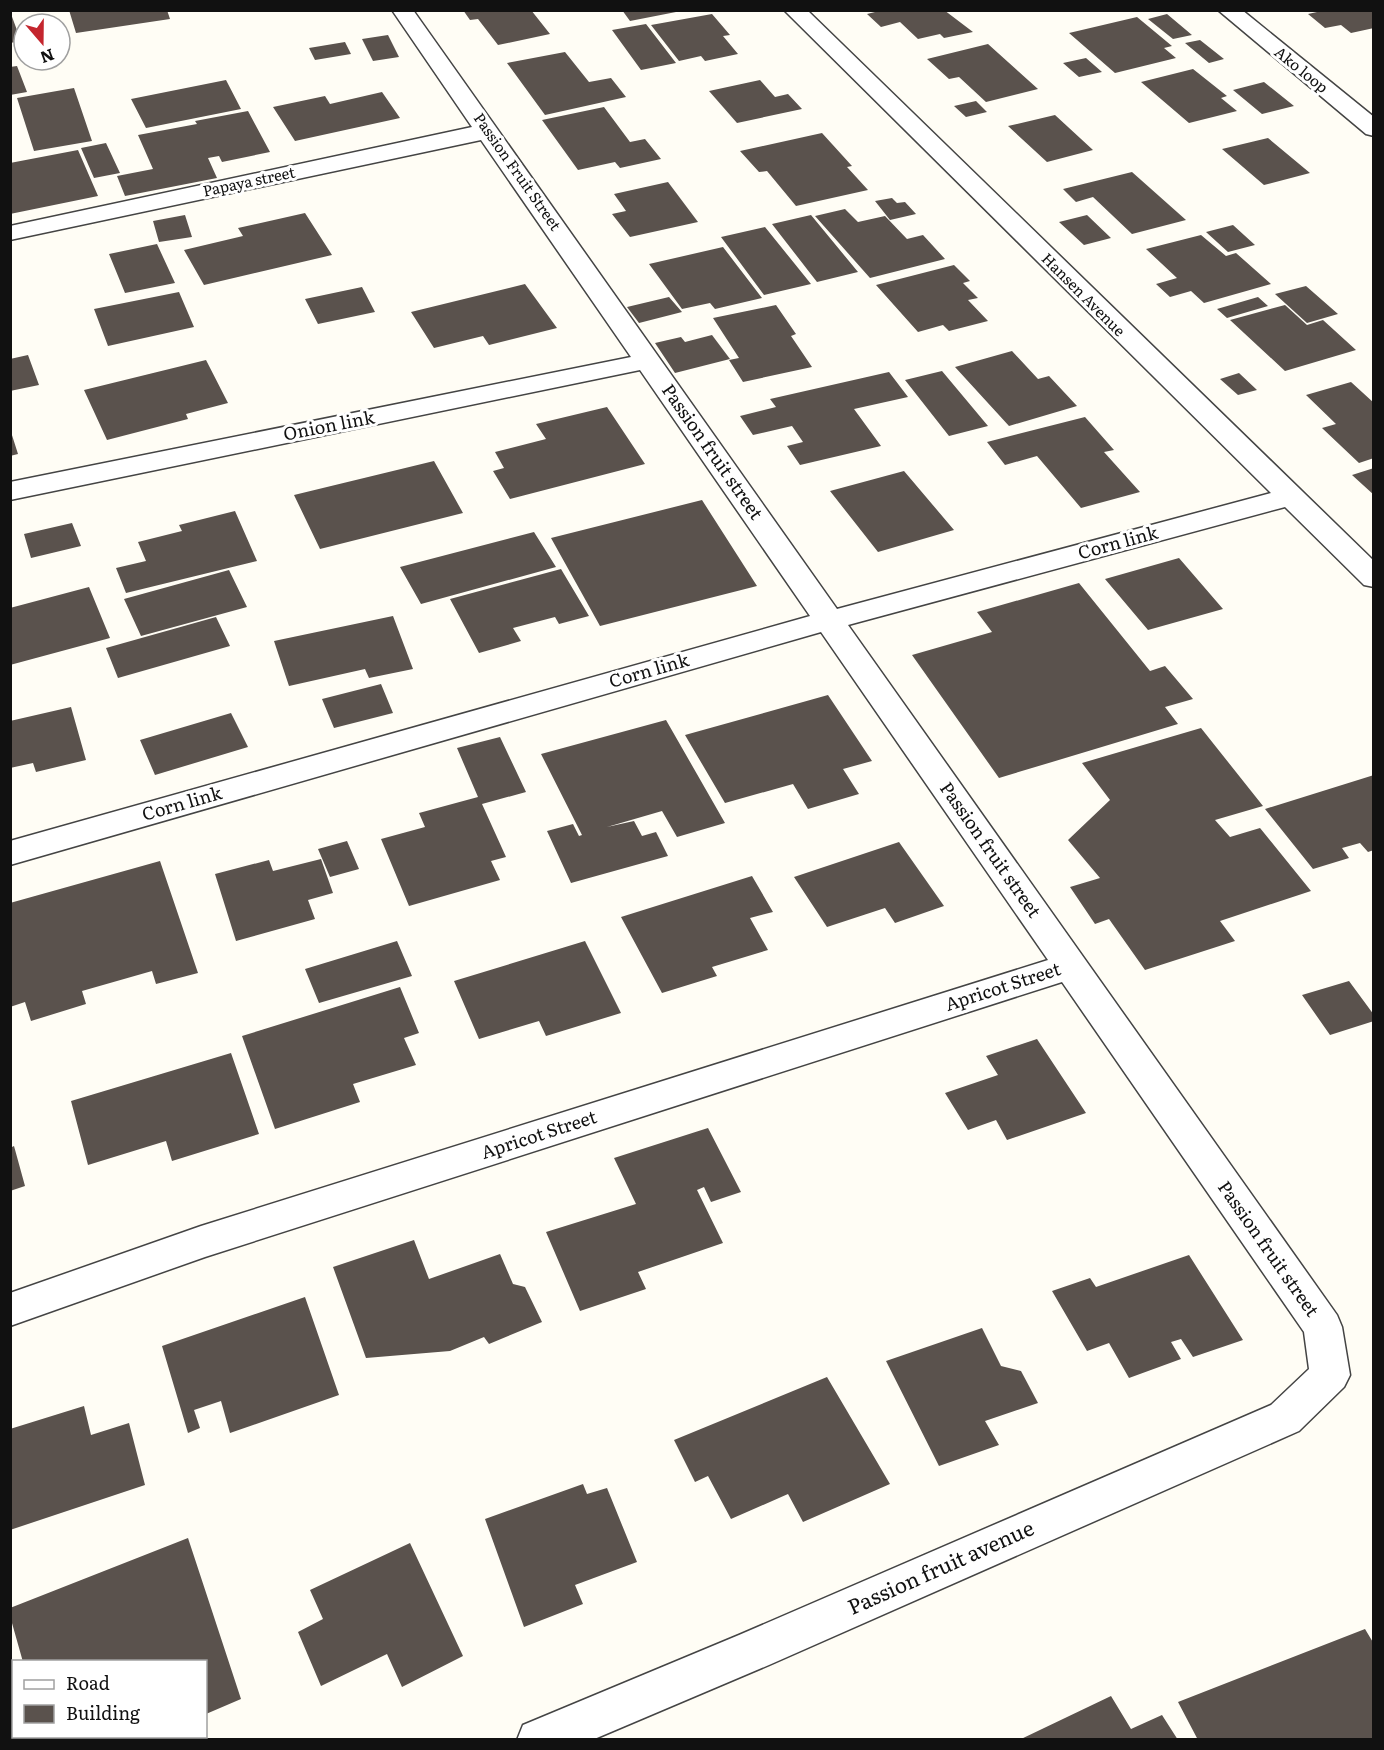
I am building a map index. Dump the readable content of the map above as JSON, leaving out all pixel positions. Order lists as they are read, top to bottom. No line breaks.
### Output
{"streets":{"street":["Ako loop","Passion Fruit Street","Papaya street","Hansen Avenue","Onion link","Passion fruit street","Corn link","Apricot Street","Passion fruit avenue"]},"crossings":[["Passion Fruit Street","Papaya street"],["Passion Fruit Street","Passion fruit street"],["Hansen Avenue","Corn link"],["Onion link","Passion fruit street"],["Passion fruit street","Corn link"],["Passion fruit street","Apricot Street"],["Passion fruit street","Passion fruit avenue"]],"legend":["Road","Building"],"north":"bottom"}
